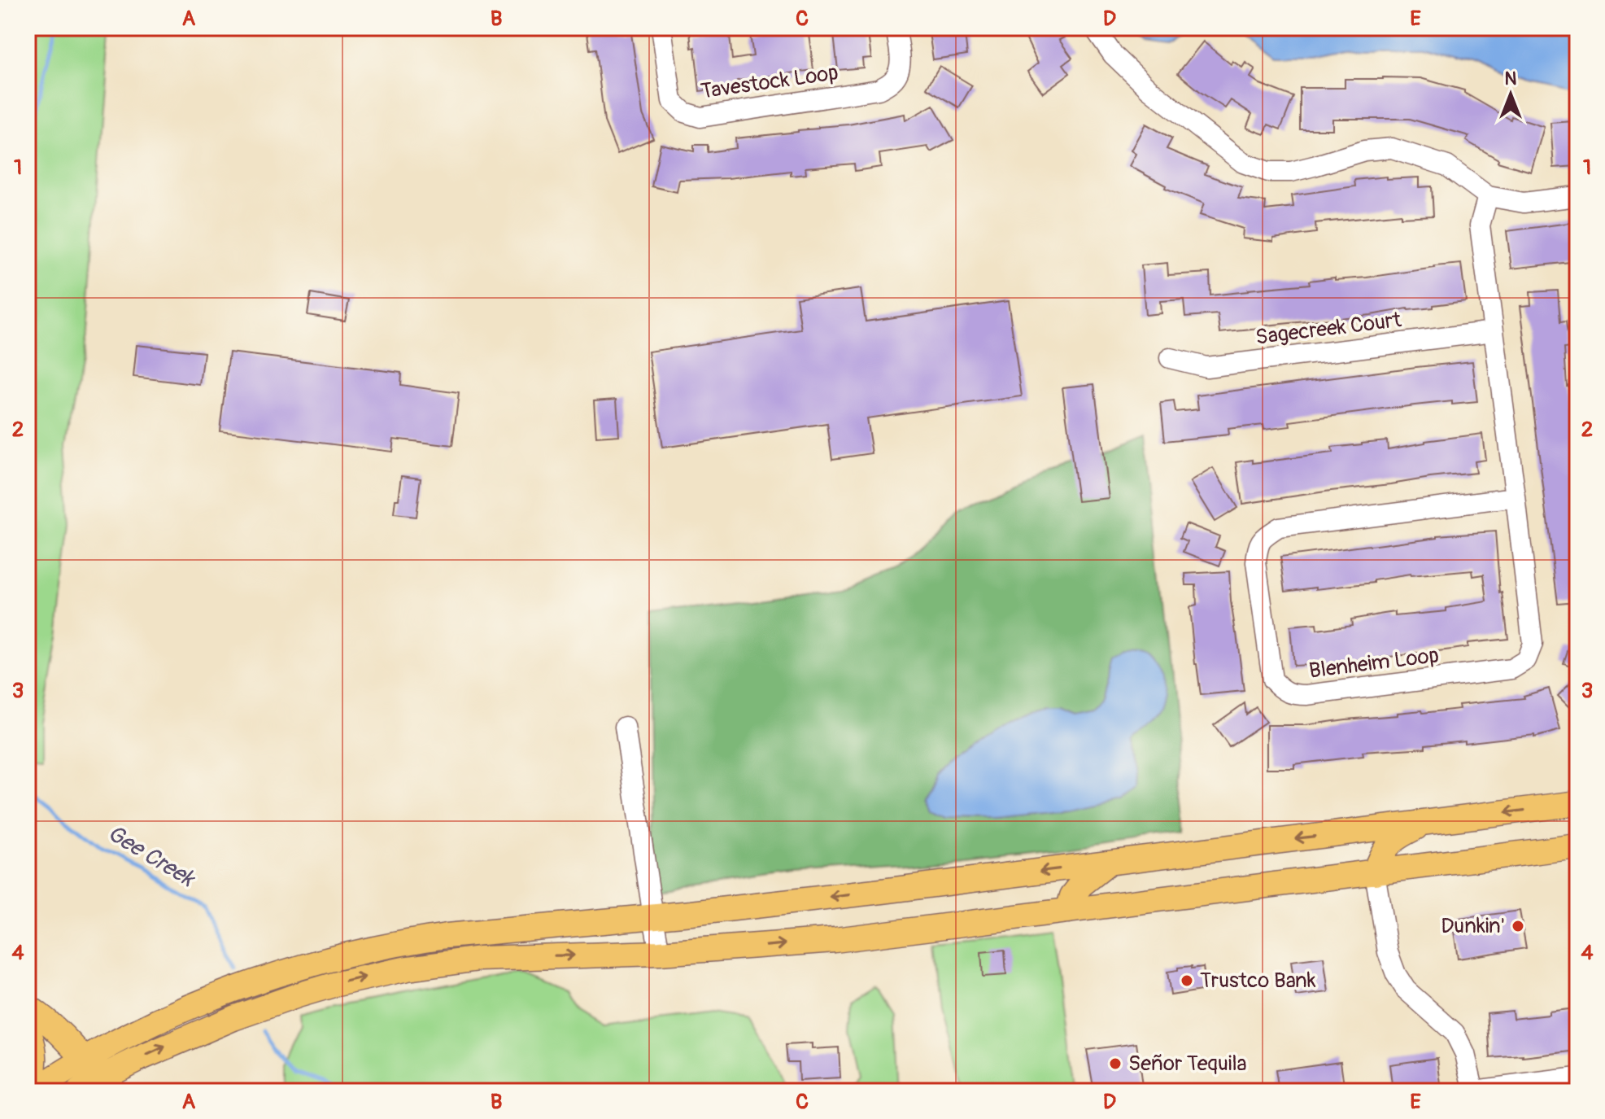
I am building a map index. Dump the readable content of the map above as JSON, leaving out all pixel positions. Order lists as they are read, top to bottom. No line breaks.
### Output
{"streets":{"street":["Tavestock Loop","Sagecreek Court","Blenheim Loop"]},"crossings":[["Sagecreek Court","Blenheim Loop"]],"water":["Gee Creek"],"places":["Dunkin'","Trustco Bank","Señor Tequila"],"north":"top","grid":{"columns":["A","B","C","D","E"],"rows":["1","2","3","4"]}}
